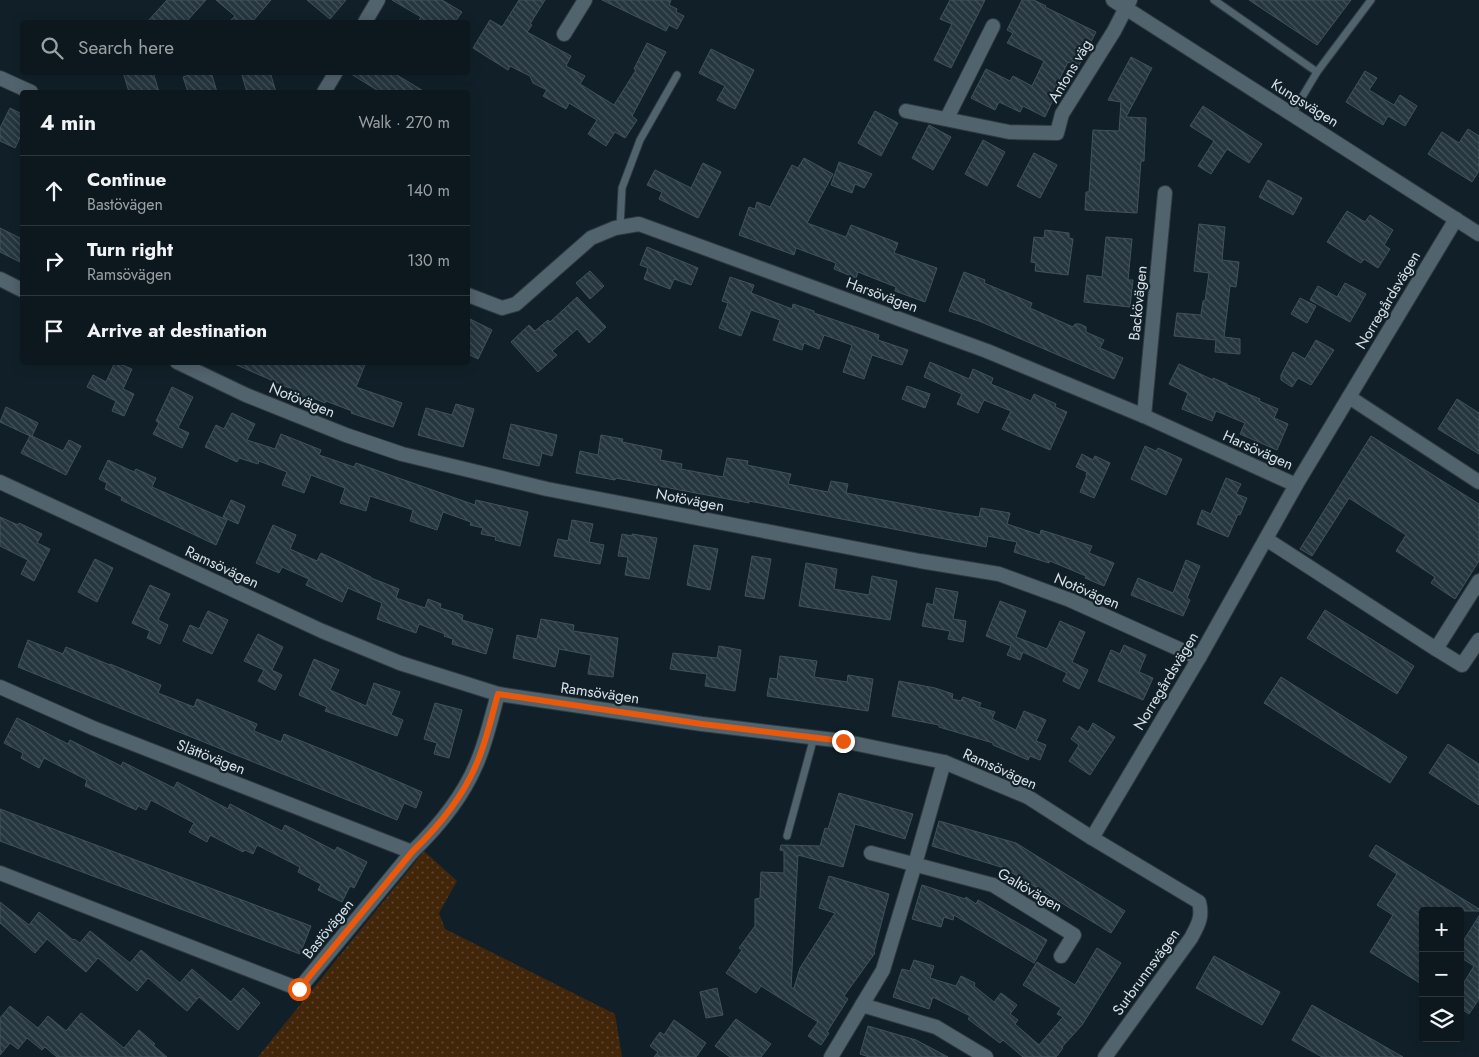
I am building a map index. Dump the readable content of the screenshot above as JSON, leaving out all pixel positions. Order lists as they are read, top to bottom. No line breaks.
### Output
{"streets":{"street":["Antons väg","Kungsvägen","Harsövägen","Norregårdsvägen","Backövägen","Notövägen","Ramsövägen","Slättövägen","Galtövägen","Bastövägen","Surbrunnsvägen"]},"crossings":[["Antons väg","Kungsvägen"],["Kungsvägen","Norregårdsvägen"],["Harsövägen","Norregårdsvägen"],["Harsövägen","Backövägen"],["Norregårdsvägen","Notövägen"],["Norregårdsvägen","Ramsövägen"],["Ramsövägen","Bastövägen"],["Ramsövägen","Surbrunnsvägen"],["Slättövägen","Bastövägen"]],"page":{"search":"Search here","heading":["4 min","Walk · 270 m"],"list":[["Continue","Bastövägen","140 m"],["Turn right","Ramsövägen","130 m"],"Arrive at destination"],"map_buttons":["+","−"]}}
